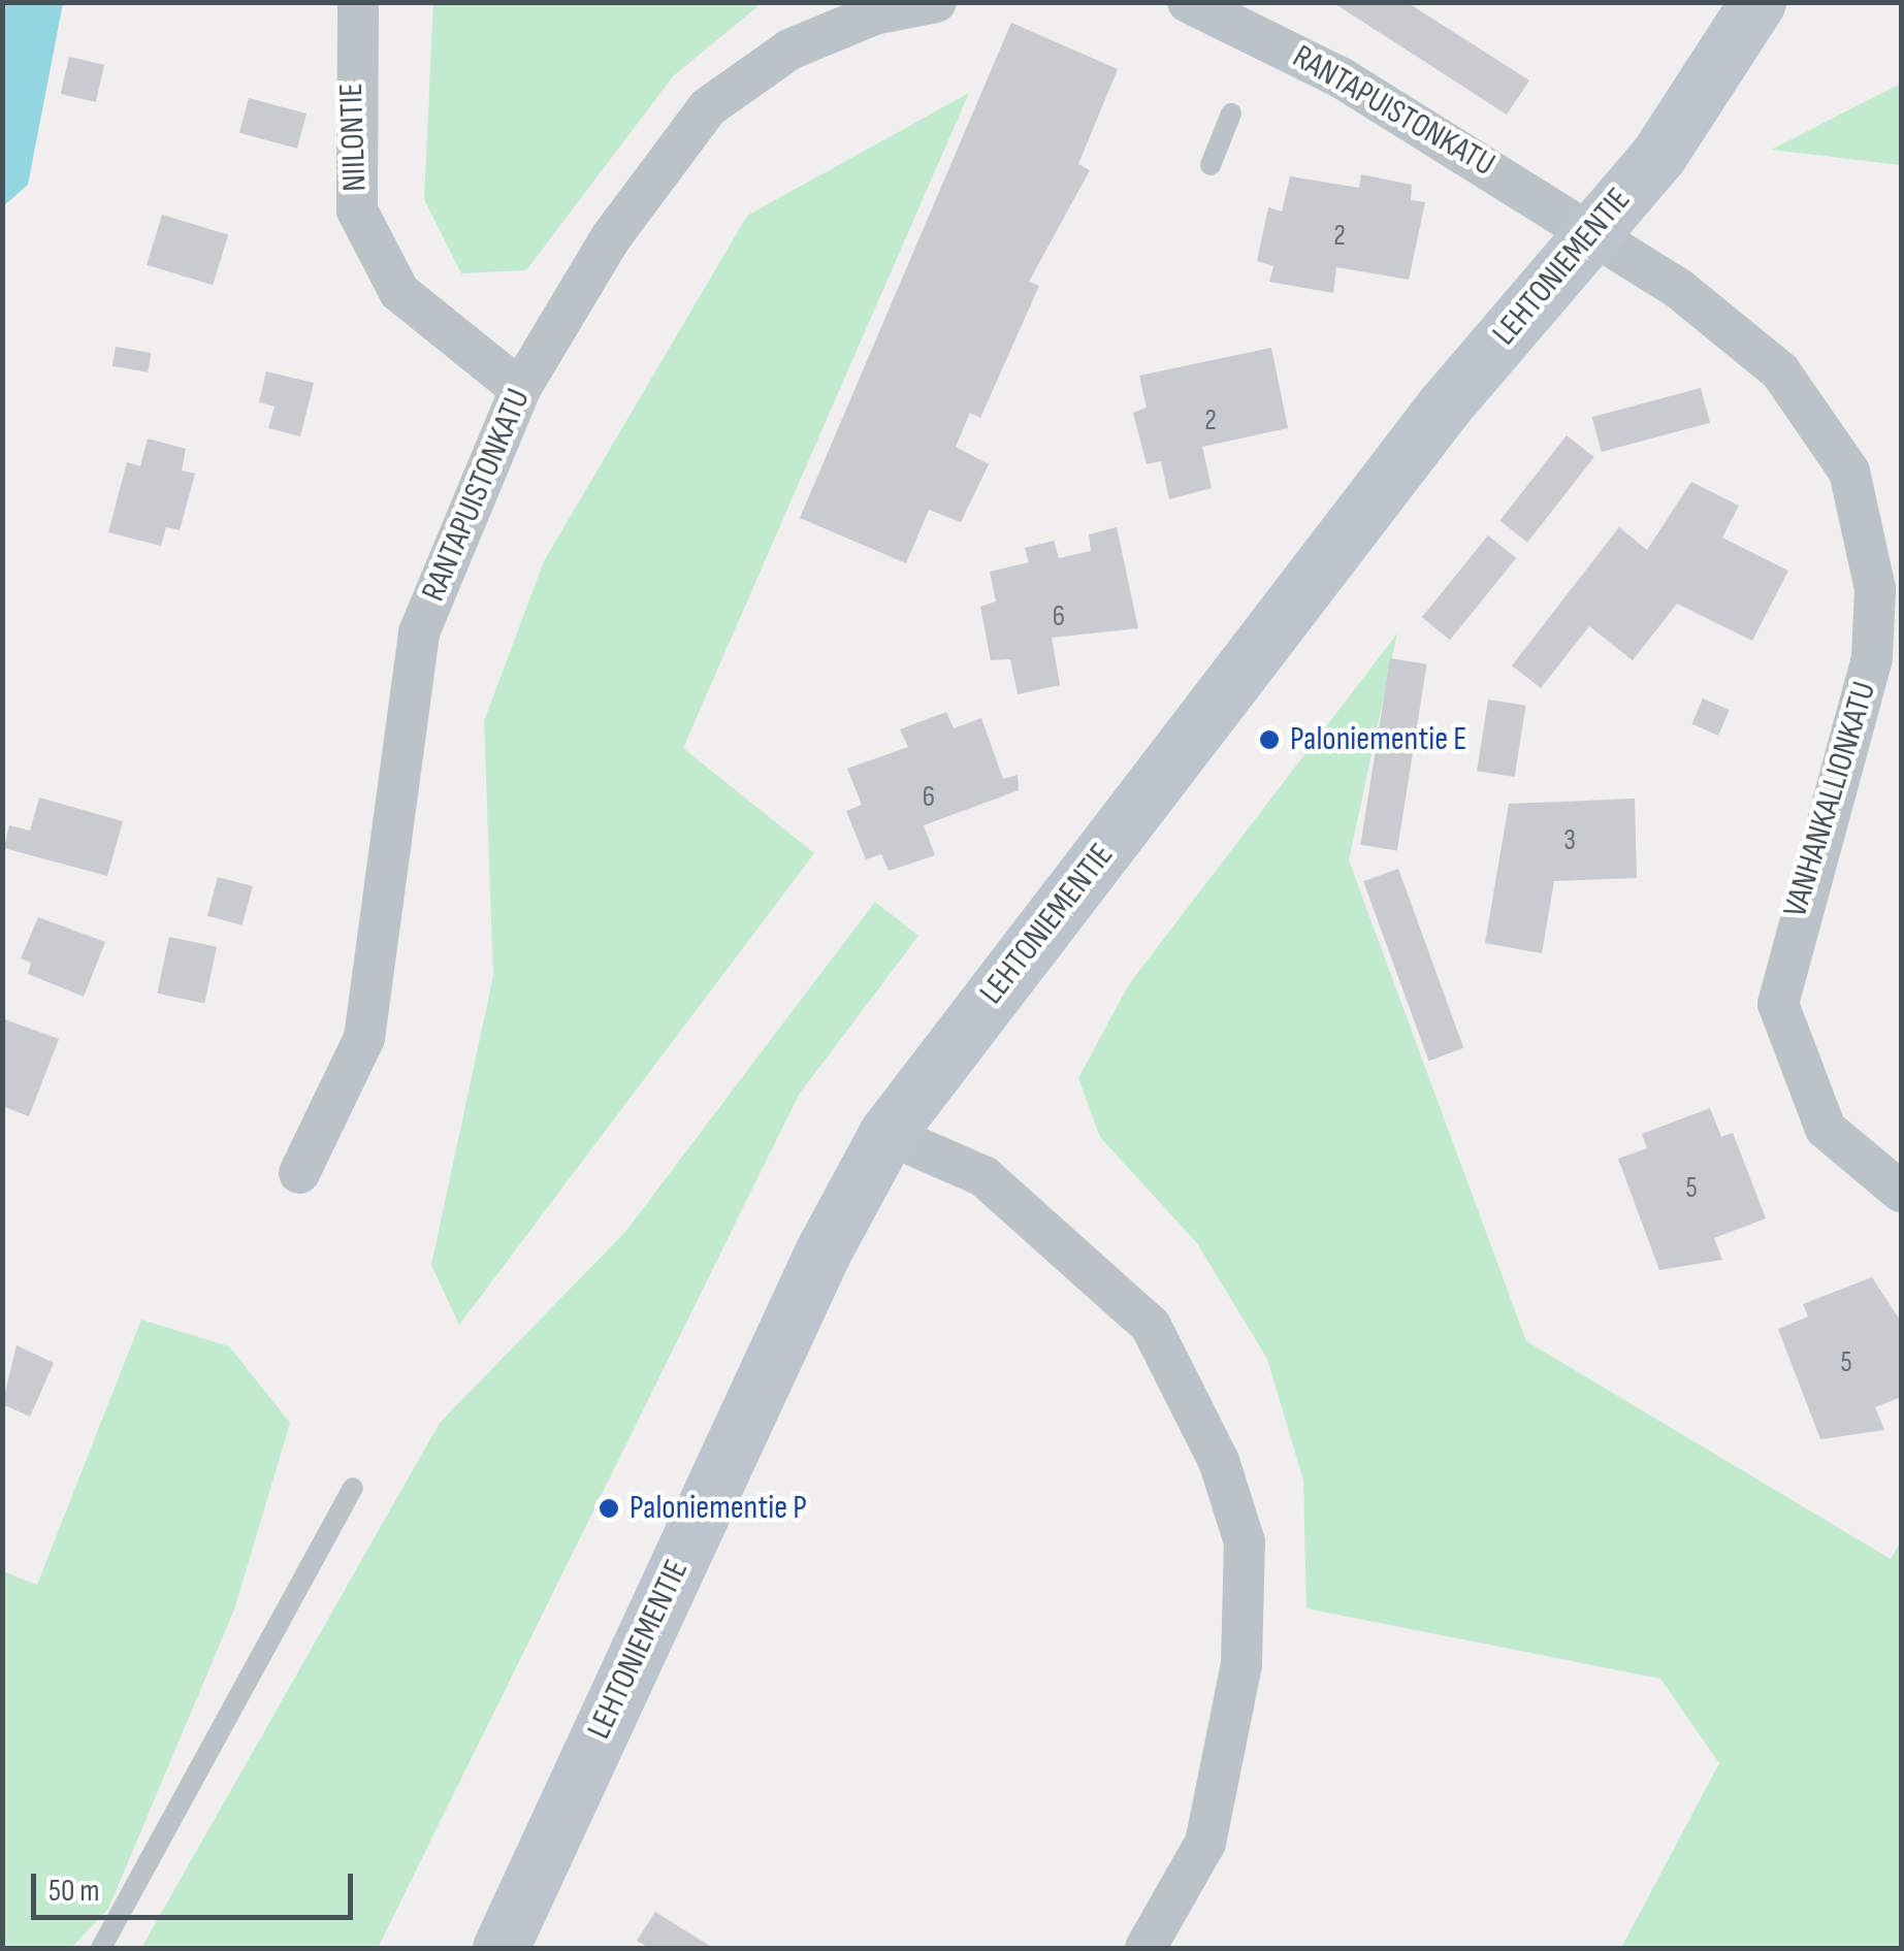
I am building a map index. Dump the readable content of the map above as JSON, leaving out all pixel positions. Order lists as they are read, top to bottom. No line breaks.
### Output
{"streets":{"main road":["LEHTONIEMENTIE"],"street":["RANTAPUISTONKATU","NIILONTIE","VANHANKALLIONKATU"]},"crossings":[["RANTAPUISTONKATU","NIILONTIE"],["RANTAPUISTONKATU","LEHTONIEMENTIE"],["RANTAPUISTONKATU","VANHANKALLIONKATU"],["LEHTONIEMENTIE","VANHANKALLIONKATU"]],"places":["Paloniementie E","Paloniementie P"],"house_numbers":["2","2","6","6","3","5","5"],"scale_bar":"50 m"}
